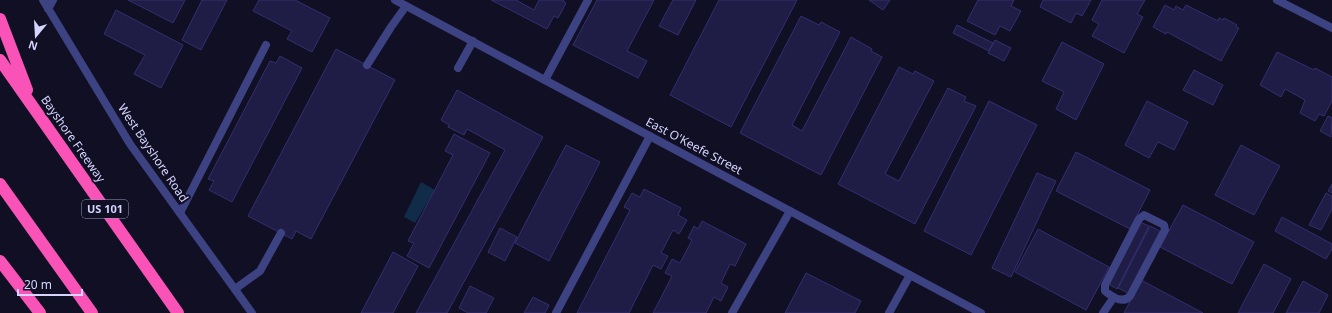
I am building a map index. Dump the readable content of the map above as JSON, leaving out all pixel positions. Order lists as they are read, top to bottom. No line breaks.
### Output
{"streets":{"highway":["Bayshore Freeway","US 101"],"street":["East O'Keefe Street","West Bayshore Road"]},"scale_bar":"20 m","north":"bottom"}
